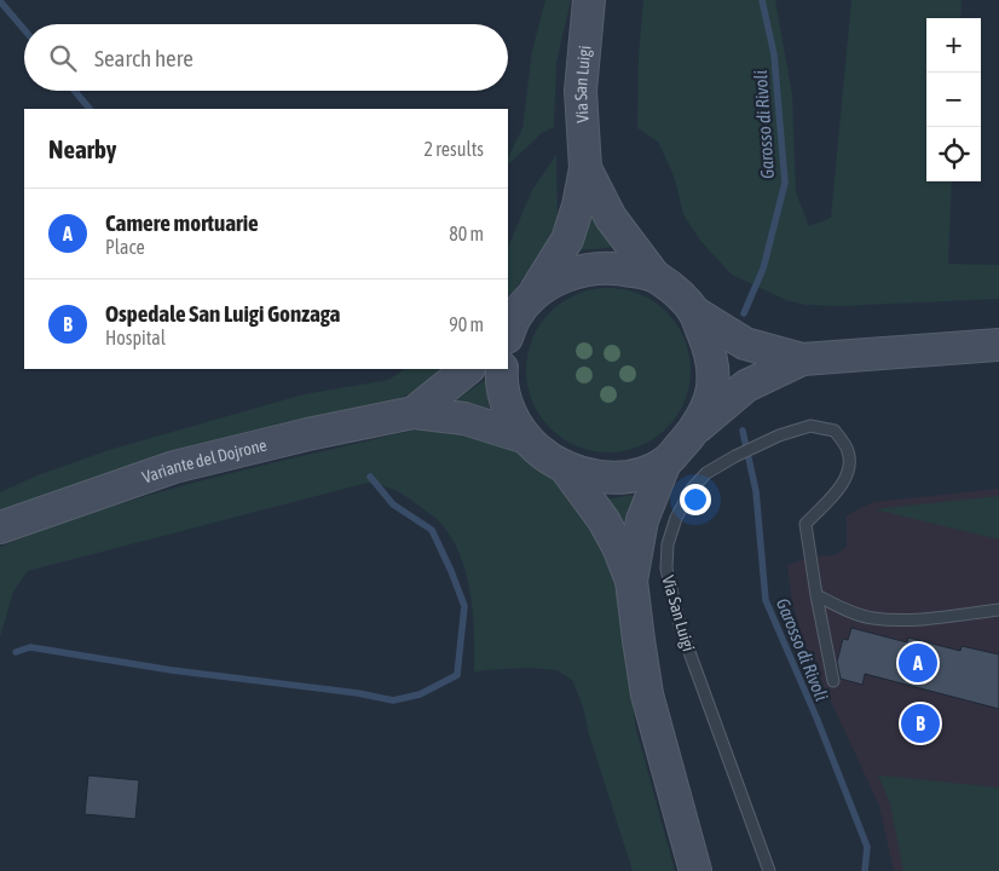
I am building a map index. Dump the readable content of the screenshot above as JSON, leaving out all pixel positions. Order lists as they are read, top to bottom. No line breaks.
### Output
{"streets":{"street":["Via San Luigi","Variante del Dojrone"]},"water":["Garosso di Rivoli"],"page":{"map_buttons":["+","−"],"search":"Search here","heading":["Nearby","2 results"],"list":[{"mark":"A","name":"Camere mortuarie","note":"Place","value":"80 m"},{"mark":"B","name":"Ospedale San Luigi Gonzaga","note":"Hospital","value":"90 m"}],"pins":["A","B"]}}
